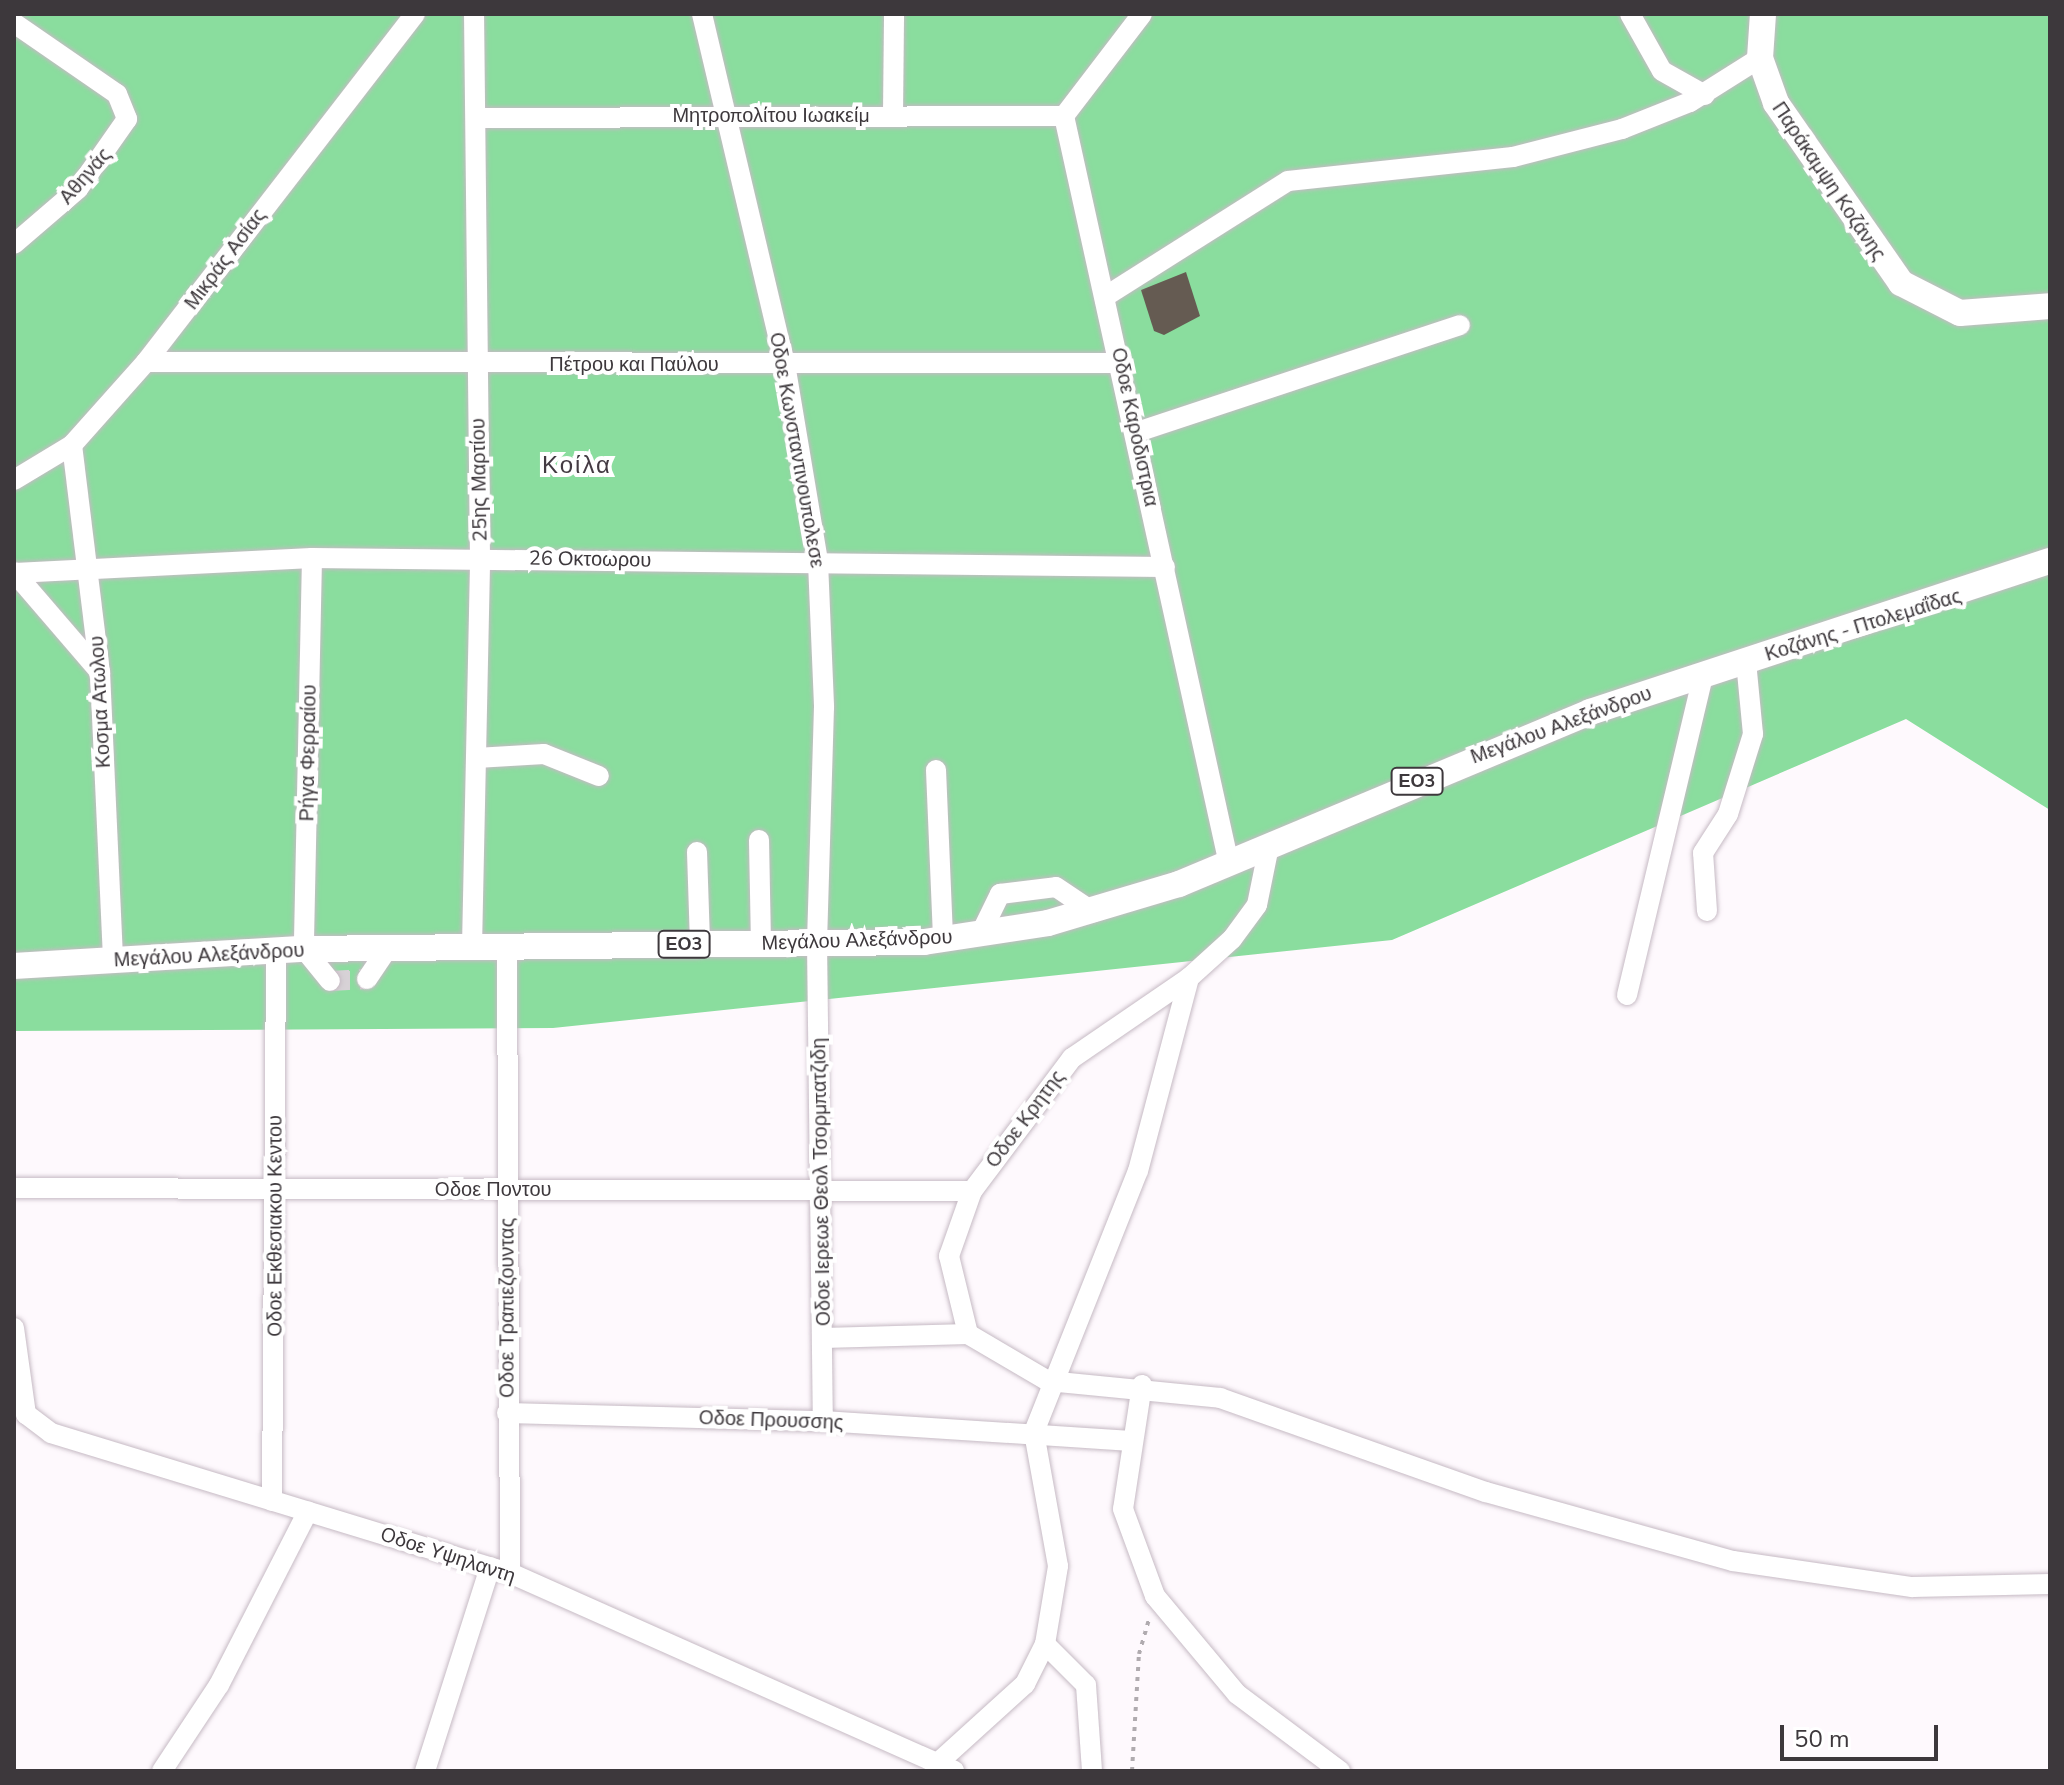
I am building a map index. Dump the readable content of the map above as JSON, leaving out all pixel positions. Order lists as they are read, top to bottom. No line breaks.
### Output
{"streets":{"main road":["Παράκαμψη Κοζάνης","Κοζάνης - Πτολεμαΐδας","Μεγάλου Αλεξάνδρου","ΕΟ3"],"street":["Μητροπολίτου Ιωακείμ","Αθηνάς","Μικράς Ασίας","Πέτρου και Παύλου","Oδοε Καροδιστρια","Oδοε Κωνσταντινουπολεσε","25ης Μαρτίου","26 Οκτοωρου","Κοσμα Ατωλου","Ρήγα Φερραίου","Oδοε Κρητης","Oδοε Ιερεωε Θεολ Τσορμπατζιδη","Oδοε Ποντου","Oδοε Εκθεσιακου Κεντου","Oδοε Τραπιεζουντας","Oδοε Προυσσης","Oδοε Υψηλαντη"]},"crossings":[["Μητροπολίτου Ιωακείμ","Oδοε Καροδιστρια"],["Μητροπολίτου Ιωακείμ","Oδοε Κωνσταντινουπολεσε"],["Μητροπολίτου Ιωακείμ","25ης Μαρτίου"],["Μικράς Ασίας","Πέτρου και Παύλου"],["Μικράς Ασίας","Κοσμα Ατωλου"],["Πέτρου και Παύλου","Oδοε Καροδιστρια"],["Πέτρου και Παύλου","Oδοε Κωνσταντινουπολεσε"],["Πέτρου και Παύλου","25ης Μαρτίου"],["Oδοε Καροδιστρια","26 Οκτοωρου"],["Oδοε Καροδιστρια","Μεγάλου Αλεξάνδρου"],["Oδοε Κωνσταντινουπολεσε","26 Οκτοωρου"],["Oδοε Κωνσταντινουπολεσε","Μεγάλου Αλεξάνδρου"],["Oδοε Κωνσταντινουπολεσε","Oδοε Ιερεωε Θεολ Τσορμπατζιδη"],["25ης Μαρτίου","26 Οκτοωρου"],["25ης Μαρτίου","Μεγάλου Αλεξάνδρου"],["26 Οκτοωρου","Κοσμα Ατωλου"],["26 Οκτοωρου","Ρήγα Φερραίου"],["Κοζάνης - Πτολεμαΐδας","Μεγάλου Αλεξάνδρου"],["Κοσμα Ατωλου","Μεγάλου Αλεξάνδρου"],["Μεγάλου Αλεξάνδρου","Ρήγα Φερραίου"],["Μεγάλου Αλεξάνδρου","Oδοε Κρητης"],["Μεγάλου Αλεξάνδρου","Oδοε Ιερεωε Θεολ Τσορμπατζιδη"],["Μεγάλου Αλεξάνδρου","Oδοε Εκθεσιακου Κεντου"],["Μεγάλου Αλεξάνδρου","Oδοε Τραπιεζουντας"],["Oδοε Κρητης","Oδοε Ποντου"],["Oδοε Ιερεωε Θεολ Τσορμπατζιδη","Oδοε Ποντου"],["Oδοε Ιερεωε Θεολ Τσορμπατζιδη","Oδοε Προυσσης"],["Oδοε Ποντου","Oδοε Εκθεσιακου Κεντου"],["Oδοε Ποντου","Oδοε Τραπιεζουντας"],["Oδοε Εκθεσιακου Κεντου","Oδοε Υψηλαντη"],["Oδοε Τραπιεζουντας","Oδοε Προυσσης"],["Oδοε Τραπιεζουντας","Oδοε Υψηλαντη"]],"districts":["Κοίλα"],"scale_bar":"50 m"}
